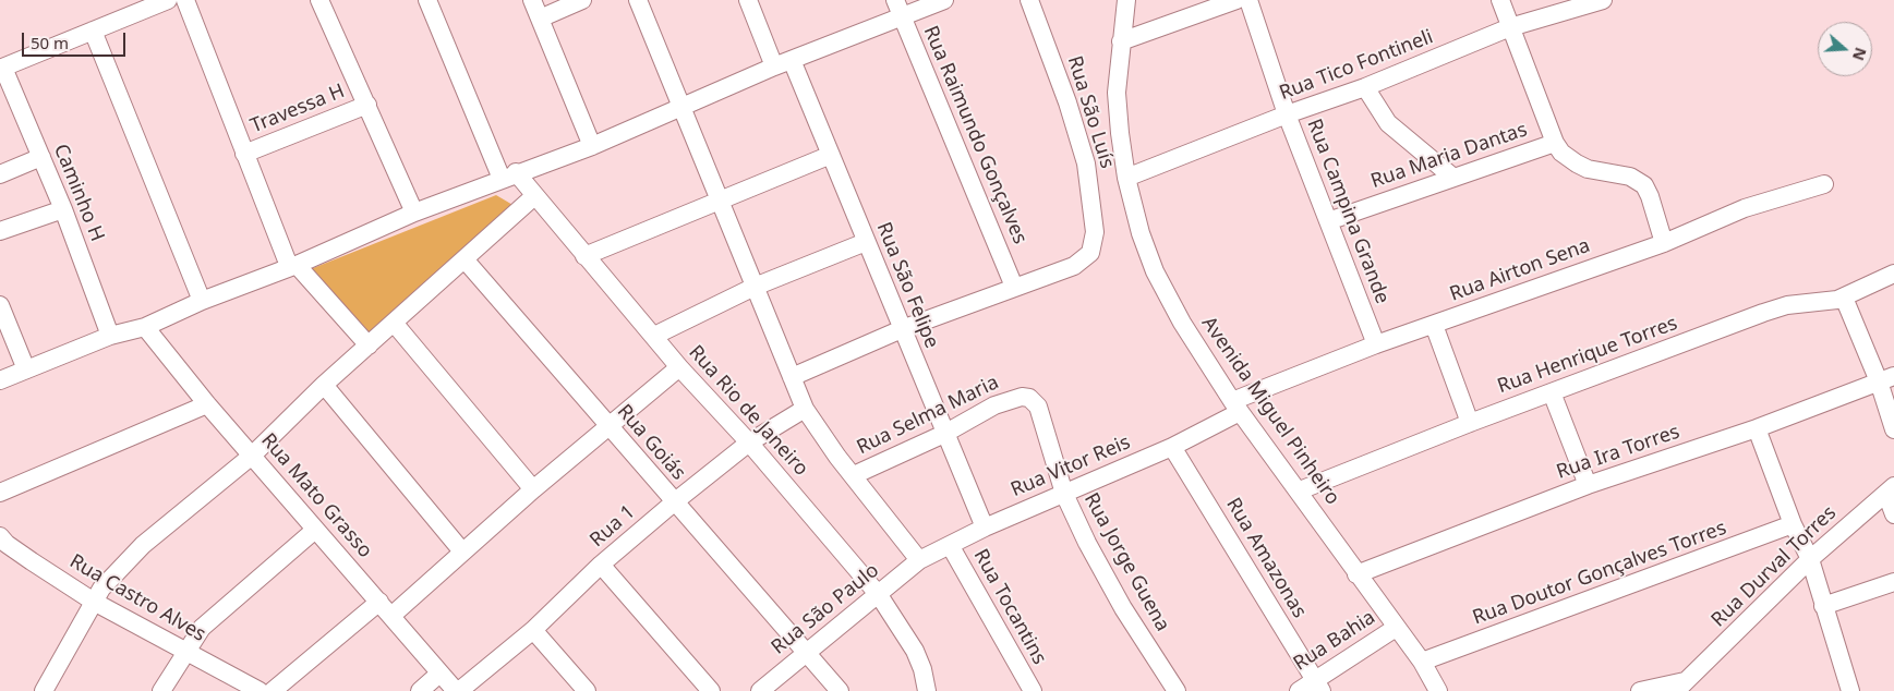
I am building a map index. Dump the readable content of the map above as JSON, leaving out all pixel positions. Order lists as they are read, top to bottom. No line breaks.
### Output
{"streets":{"street":["Rua Tico Fontineli","Travessa H","Rua São Luís","Rua Raimundo Gonçalves","Rua Maria Dantas","Caminho H","Rua Campina Grande","Rua Airton Sena","Rua São Felipe","Rua Henrique Torres","Rua Rio de Janeiro","Avenida Miguel Pinheiro","Rua Selma Maria","Rua Goiás","Rua Ira Torres","Rua Vitor Reis","Rua Mato Grasso","Rua 1","Rua Amazonas","Rua Jorge Guena","Rua Durval Torres","Rua Doutor Gonçalves Torres","Rua Castro Alves","Rua Tocantins","Rua São Paulo","Rua Bahia"]},"crossings":[["Rua Tico Fontineli","Rua Campina Grande"],["Rua Tico Fontineli","Avenida Miguel Pinheiro"],["Rua São Luís","Rua Raimundo Gonçalves"],["Rua Maria Dantas","Rua Campina Grande"],["Rua Campina Grande","Rua Airton Sena"],["Rua Airton Sena","Avenida Miguel Pinheiro"],["Rua Airton Sena","Rua Vitor Reis"],["Rua São Felipe","Rua Selma Maria"],["Rua São Felipe","Rua Vitor Reis"],["Rua Henrique Torres","Avenida Miguel Pinheiro"],["Rua Rio de Janeiro","Rua 1"],["Rua Rio de Janeiro","Rua São Paulo"],["Avenida Miguel Pinheiro","Rua Ira Torres"],["Avenida Miguel Pinheiro","Rua Vitor Reis"],["Avenida Miguel Pinheiro","Rua Doutor Gonçalves Torres"],["Avenida Miguel Pinheiro","Rua Bahia"],["Rua Selma Maria","Rua Jorge Guena"],["Rua Goiás","Rua 1"],["Rua Goiás","Rua São Paulo"],["Rua Vitor Reis","Rua Amazonas"],["Rua Vitor Reis","Rua Jorge Guena"],["Rua Vitor Reis","Rua Tocantins"],["Rua Vitor Reis","Rua São Paulo"],["Rua Mato Grasso","Rua 1"],["Rua Amazonas","Rua Bahia"]],"scale_bar":"50 m","north":"right"}
